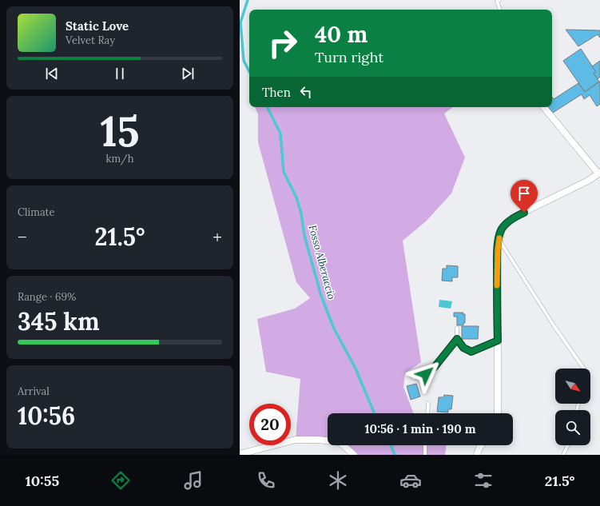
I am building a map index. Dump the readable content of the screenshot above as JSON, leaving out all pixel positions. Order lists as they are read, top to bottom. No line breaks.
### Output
{"water":["Fosso Alberaccio"],"north":"bottom right","page":{"turn":["40 m","Turn right"],"song":["Static Love","Velvet Ray"],"then":"Then","tile":[["15","km/h"],"Climate",["Range · 69%","345 km"],["Arrival","10:56"]],"heat":["−","21.5°","+"],"limit":"20","trip":"10:56 · 1 min · 190 m","tabs":["10:55","21.5°"]}}
